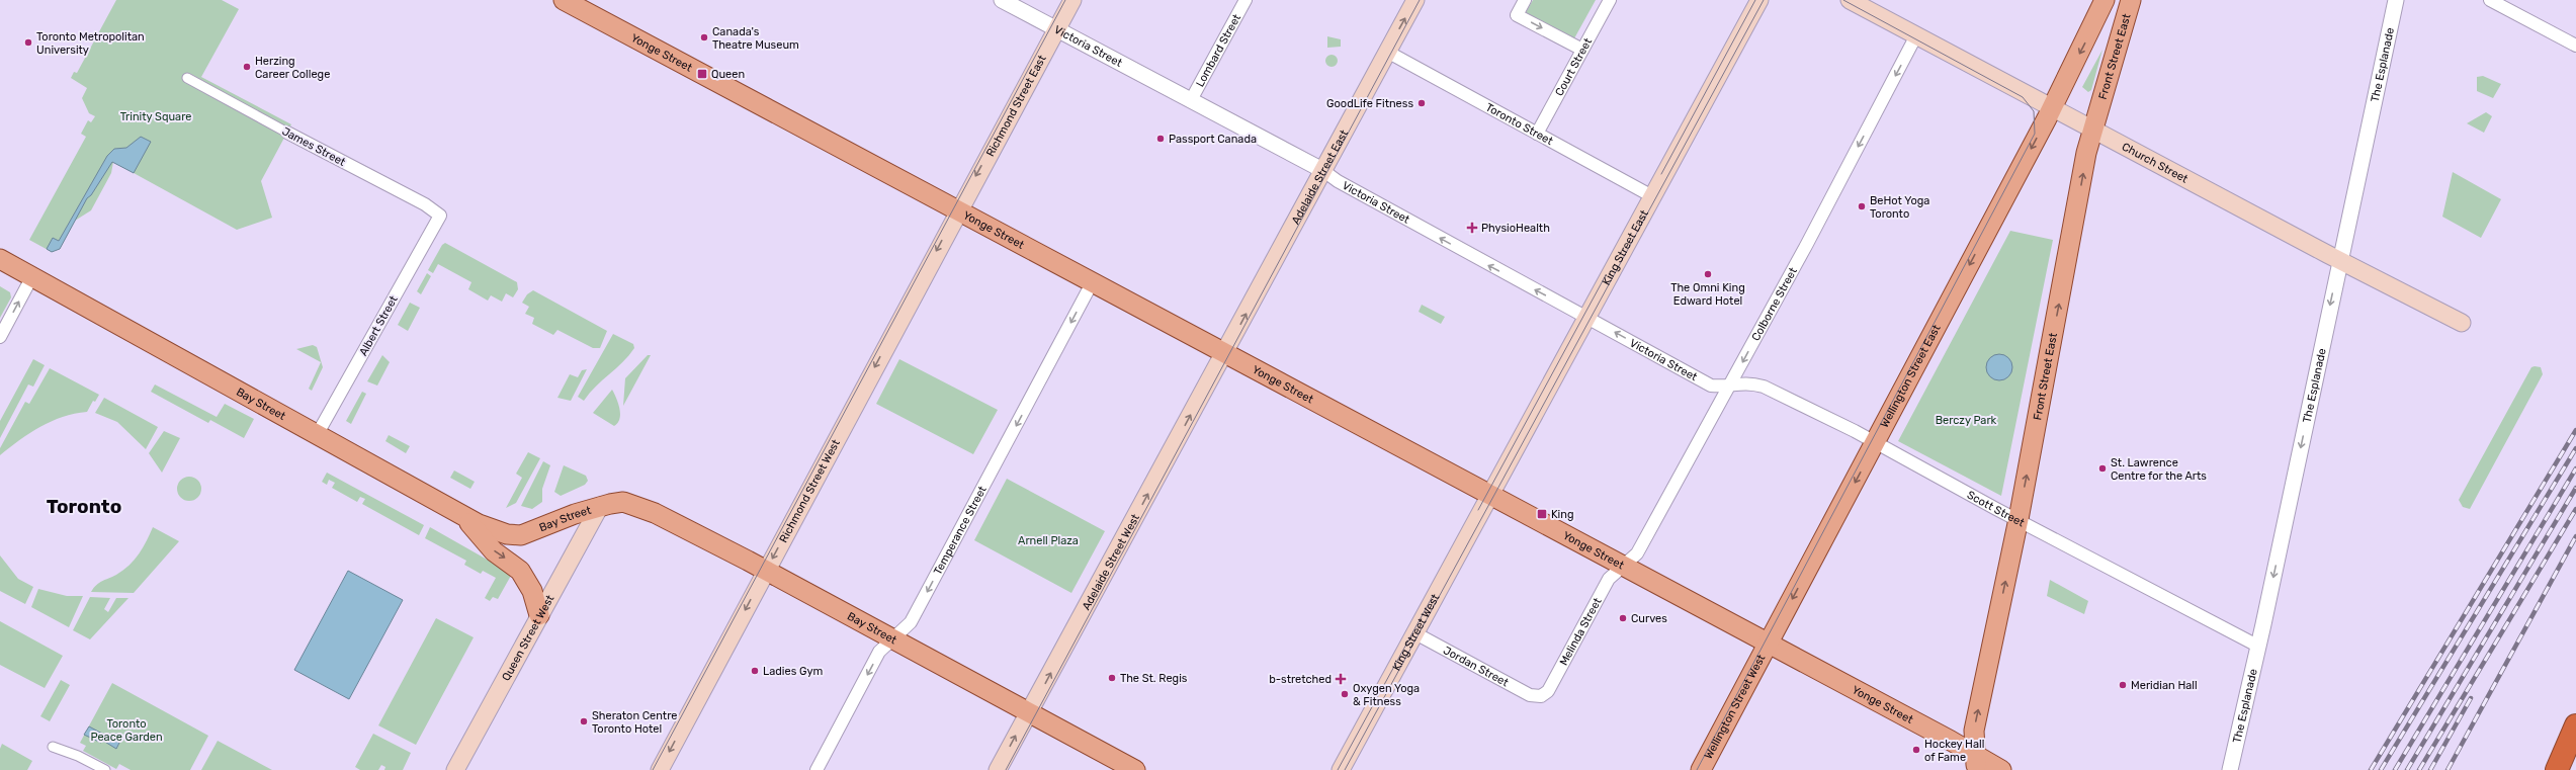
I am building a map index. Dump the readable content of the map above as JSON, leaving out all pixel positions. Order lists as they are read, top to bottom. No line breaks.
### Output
{"streets":{"main road":["Yonge Street","Front Street East","Richmond Street East","Church Street","Adelaide Street East","King Street East","Wellington Street East","Bay Street","Richmond Street West","Adelaide Street West","King Street West","Queen Street West","Wellington Street West"],"street":["Victoria Street","Lombard Street","The Esplanade","Court Street","Toronto Street","James Street","Colborne Street","Albert Street","Scott Street","Temperance Street","Melinda Street","Jordan Street"]},"crossings":[["Victoria Street","Lombard Street"],["Victoria Street","Richmond Street East"],["Victoria Street","Adelaide Street East"],["Victoria Street","King Street East"],["Victoria Street","Colborne Street"],["Victoria Street","Scott Street"],["Yonge Street","Front Street East"],["Yonge Street","Richmond Street East"],["Yonge Street","Adelaide Street East"],["Yonge Street","King Street East"],["Yonge Street","Colborne Street"],["Yonge Street","Wellington Street East"],["Yonge Street","Richmond Street West"],["Yonge Street","Temperance Street"],["Yonge Street","Adelaide Street West"],["Yonge Street","King Street West"],["Yonge Street","Melinda Street"],["Yonge Street","Wellington Street West"],["Front Street East","Church Street"],["Front Street East","Scott Street"],["The Esplanade","Church Street"],["The Esplanade","Scott Street"],["Court Street","Toronto Street"],["Richmond Street East","Richmond Street West"],["Toronto Street","Adelaide Street East"],["Toronto Street","King Street East"],["James Street","Albert Street"],["Church Street","Colborne Street"],["Church Street","Wellington Street East"],["Adelaide Street East","Adelaide Street West"],["King Street East","King Street West"],["Colborne Street","Scott Street"],["Colborne Street","Melinda Street"],["Albert Street","Bay Street"],["Wellington Street East","Scott Street"],["Wellington Street East","Wellington Street West"],["Bay Street","Richmond Street West"],["Bay Street","Temperance Street"],["Bay Street","Adelaide Street West"],["Bay Street","Queen Street West"],["King Street West","Jordan Street"],["Melinda Street","Jordan Street"]],"one_way":["Victoria Street","Front Street East","The Esplanade","Richmond Street East","Adelaide Street East","Colborne Street","Wellington Street East","Richmond Street West","Temperance Street","Adelaide Street West"],"districts":["Toronto"],"parks":["Trinity Square","Berczy Park","Arnell Plaza","Toronto Peace Garden"],"places":{"other":["Canada's Theatre Museum","Toronto Metropolitan University","Herzing Career College","GoodLife Fitness","Passport Canada","BeHot Yoga Toronto","The Omni King Edward Hotel","St. Lawrence Centre for the Arts","Curves","Ladies Gym","The St. Regis","Meridian Hall","Oxygen Yoga & Fitness","Sheraton Centre Toronto Hotel","Hockey Hall of Fame"],"transit":["Queen","King"],"health":["PhysioHealth","b-stretched"]}}
